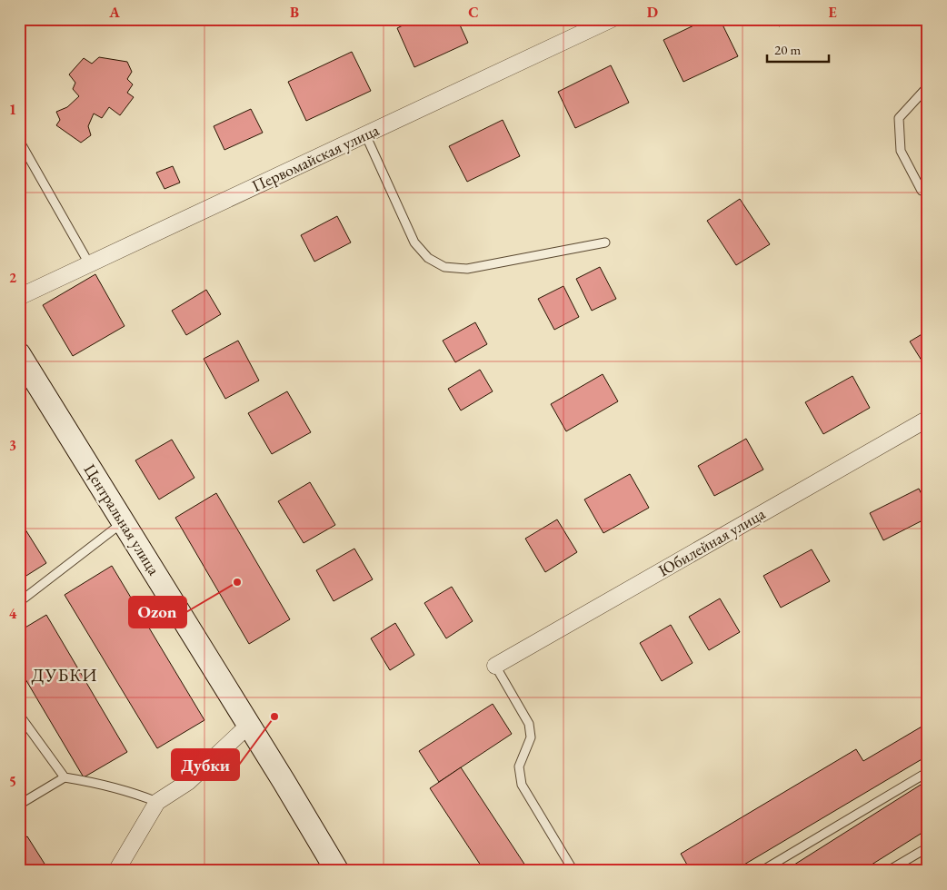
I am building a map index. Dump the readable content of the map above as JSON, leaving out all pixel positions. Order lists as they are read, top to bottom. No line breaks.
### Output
{"streets":{"main road":["Центральная улица"],"street":["Первомайская улица","Юбилейная улица"]},"districts":["ДУБКИ"],"places":["Ozon","Дубки"],"scale_bar":"20 m","grid":{"columns":["A","B","C","D","E"],"rows":["1","2","3","4","5"]}}
